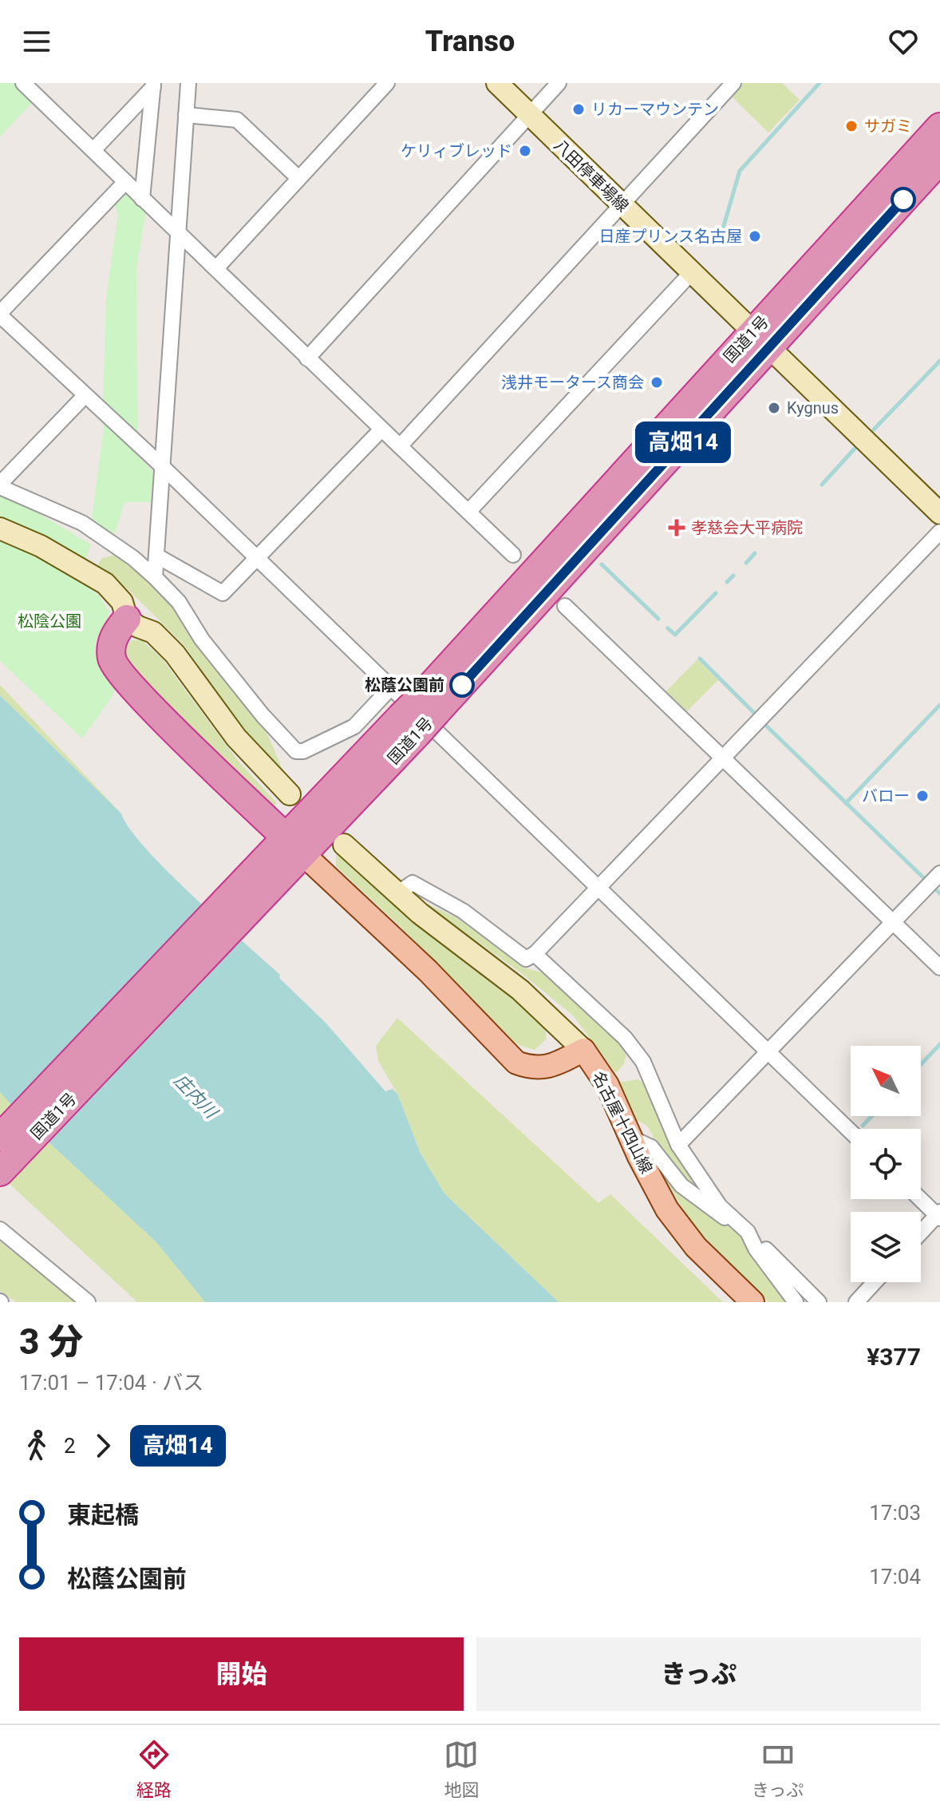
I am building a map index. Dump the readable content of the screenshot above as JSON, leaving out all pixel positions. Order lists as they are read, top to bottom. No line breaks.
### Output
{"streets":{"highway":["国道1号"],"main road":["八田停車場線","名古屋十四山線"]},"crossings":[["八田停車場線","国道1号"]],"water":["庄内川"],"parks":["松陰公園"],"places":{"other":["リカーマウンテン","サガミ","ケリィブレッド","日産プリンス名古屋","浅井モータース商会","Kygnus","松蔭公園前","バロー"],"health":["孝慈会大平病院"]},"lines":["bus line 高畑14"],"north":"top left","page":{"header":"Transo","on_map":"高畑14","heading":["3 分","17:01 – 17:04 · バス","¥377"],"legs":["2","高畑14"],"list":[{"name":"東起橋","value":"17:03"},{"name":"松蔭公園前","value":"17:04"}],"buttons":["開始","きっぷ"],"tabs":["経路","地図","きっぷ"]}}
